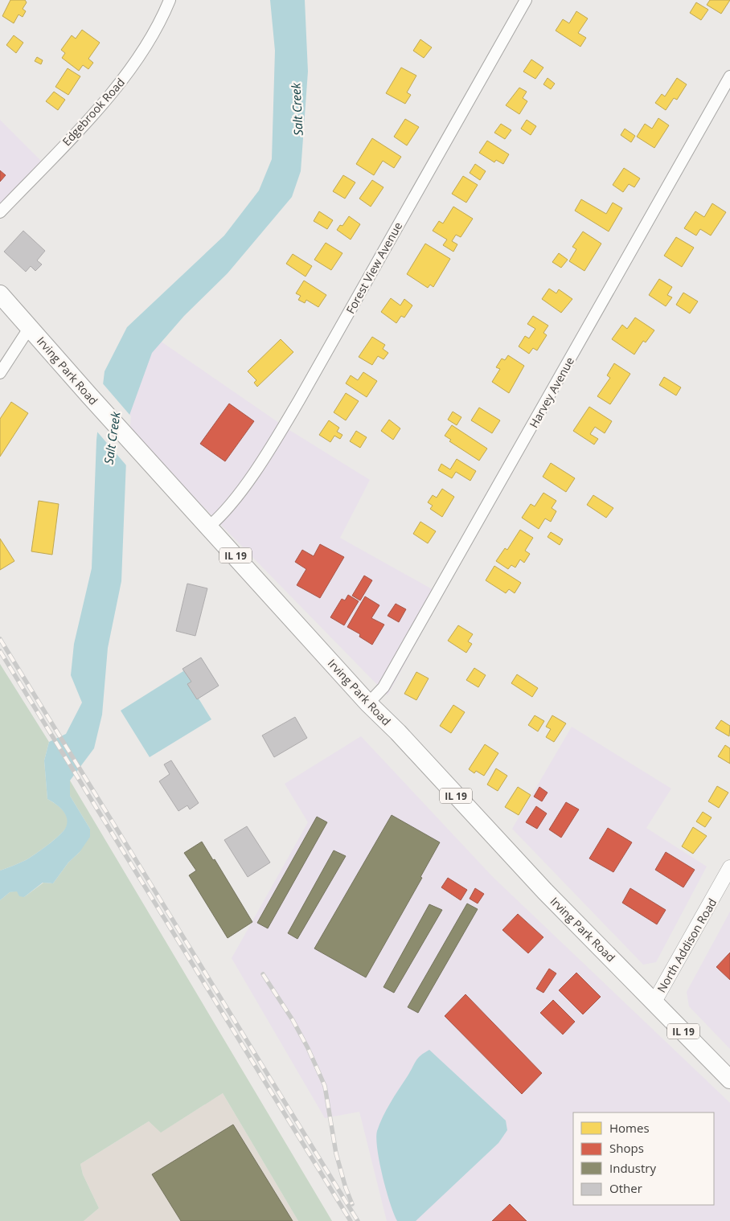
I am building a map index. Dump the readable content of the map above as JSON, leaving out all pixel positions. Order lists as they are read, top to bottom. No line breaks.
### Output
{"streets":{"main road":["Irving Park Road","IL 19"],"street":["Edgebrook Road","Forest View Avenue","Harvey Avenue","North Addison Road"]},"crossings":[["Forest View Avenue","Irving Park Road"],["Irving Park Road","Harvey Avenue"],["Irving Park Road","North Addison Road"]],"water":["Salt Creek"],"legend":["Homes","Shops","Industry","Other"]}
